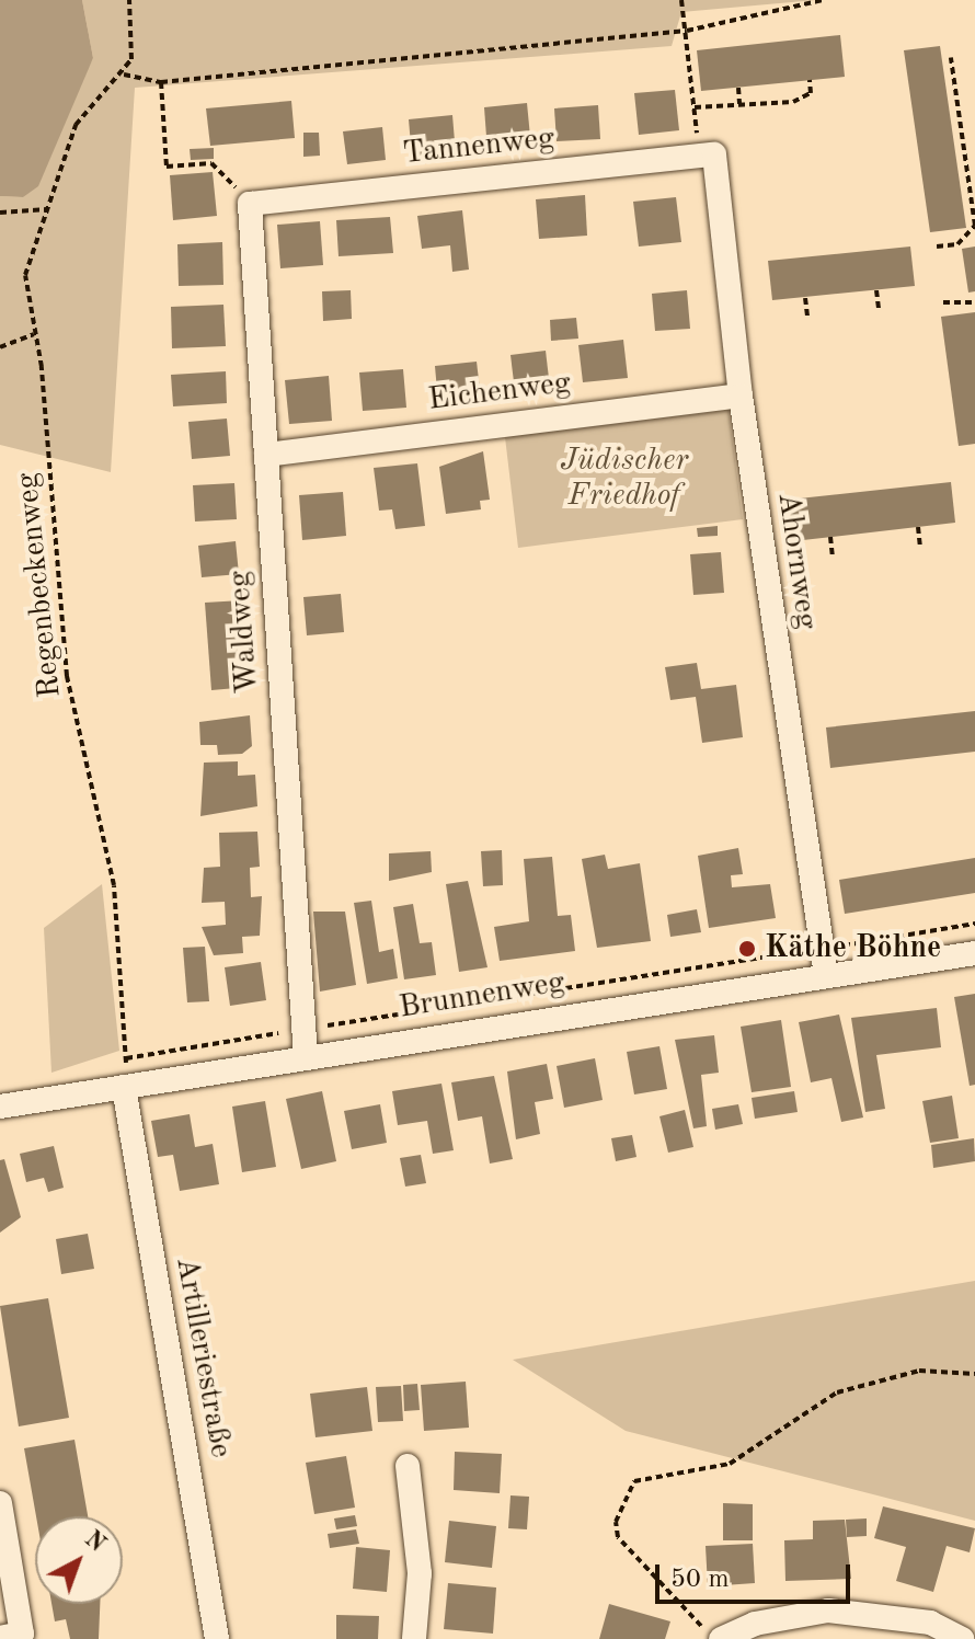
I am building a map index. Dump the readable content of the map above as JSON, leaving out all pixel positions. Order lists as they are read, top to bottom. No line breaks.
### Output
{"streets":{"street":["Tannenweg","Eichenweg","Ahornweg","Waldweg","Brunnenweg","Artilleriestraße"],"path":["Regenbeckenweg"]},"crossings":[["Tannenweg","Ahornweg"],["Tannenweg","Waldweg"],["Eichenweg","Ahornweg"],["Eichenweg","Waldweg"],["Ahornweg","Brunnenweg"],["Regenbeckenweg","Brunnenweg"],["Regenbeckenweg","Artilleriestraße"],["Waldweg","Brunnenweg"],["Brunnenweg","Artilleriestraße"]],"parks":["Jüdischer Friedhof"],"places":["Käthe Böhne"],"scale_bar":"50 m","north":"top right"}
